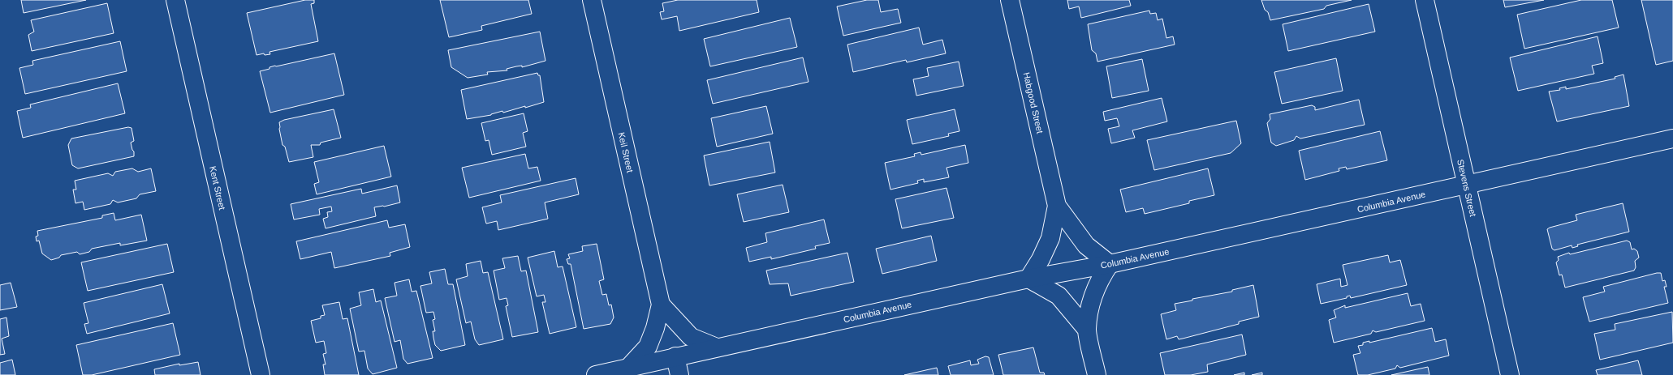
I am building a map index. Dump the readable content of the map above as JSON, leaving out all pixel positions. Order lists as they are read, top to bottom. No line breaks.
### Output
{"streets":{"street":["Habgood Street","Keil Street","Kent Street","Stevens Street","Columbia Avenue"]},"crossings":[["Habgood Street","Columbia Avenue"],["Keil Street","Columbia Avenue"],["Stevens Street","Columbia Avenue"]]}
